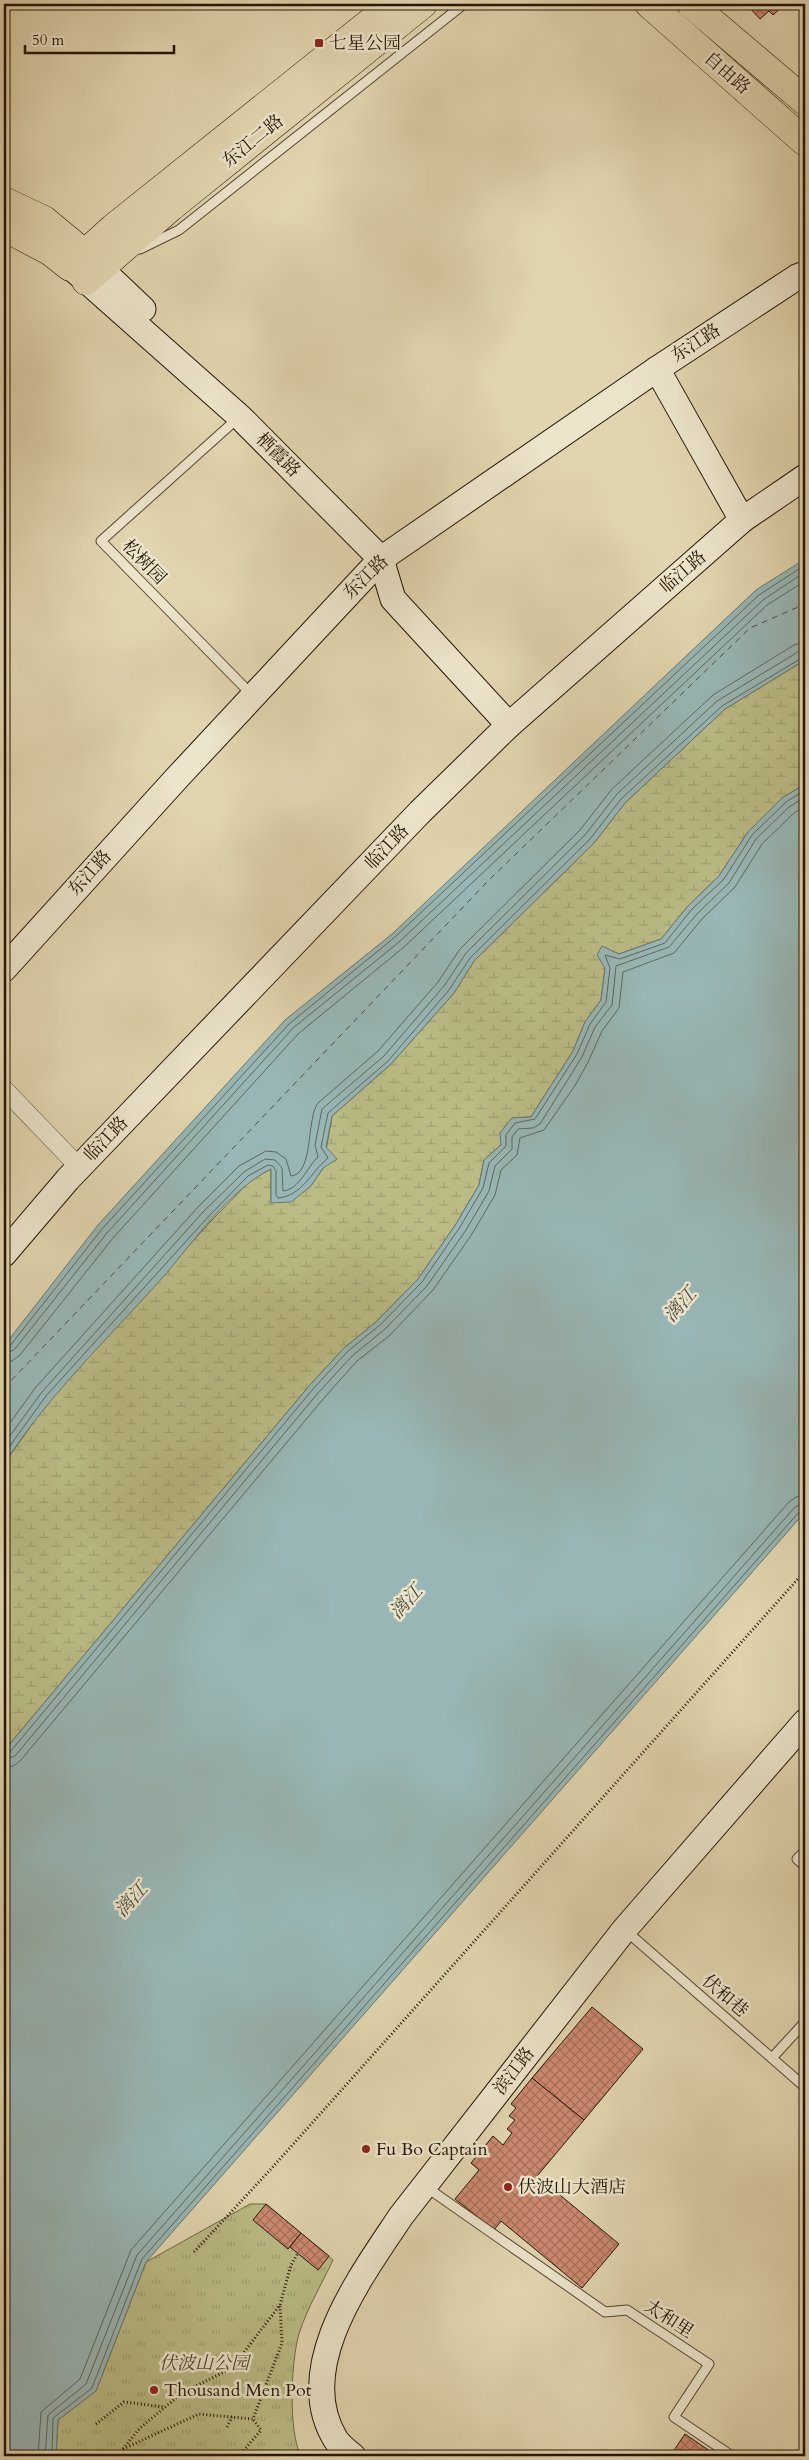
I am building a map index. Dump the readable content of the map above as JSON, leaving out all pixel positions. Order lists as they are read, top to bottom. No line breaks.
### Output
{"streets":{"main road":["自由路","东江二路","栖霞路"],"street":["东江路","临江路","滨江路"],"lane":["松树园","伏和巷","太和里"]},"crossings":[["东江二路","栖霞路"],["东江路","栖霞路"],["东江路","松树园"],["栖霞路","松树园"],["栖霞路","临江路"],["伏和巷","滨江路"],["滨江路","太和里"]],"water":["漓江"],"parks":["伏波山公园"],"places":{"transit":["七星公园"],"other":["Fu Bo Captain","伏波山大酒店","Thousand Men Pot"]},"scale_bar":"50 m"}
